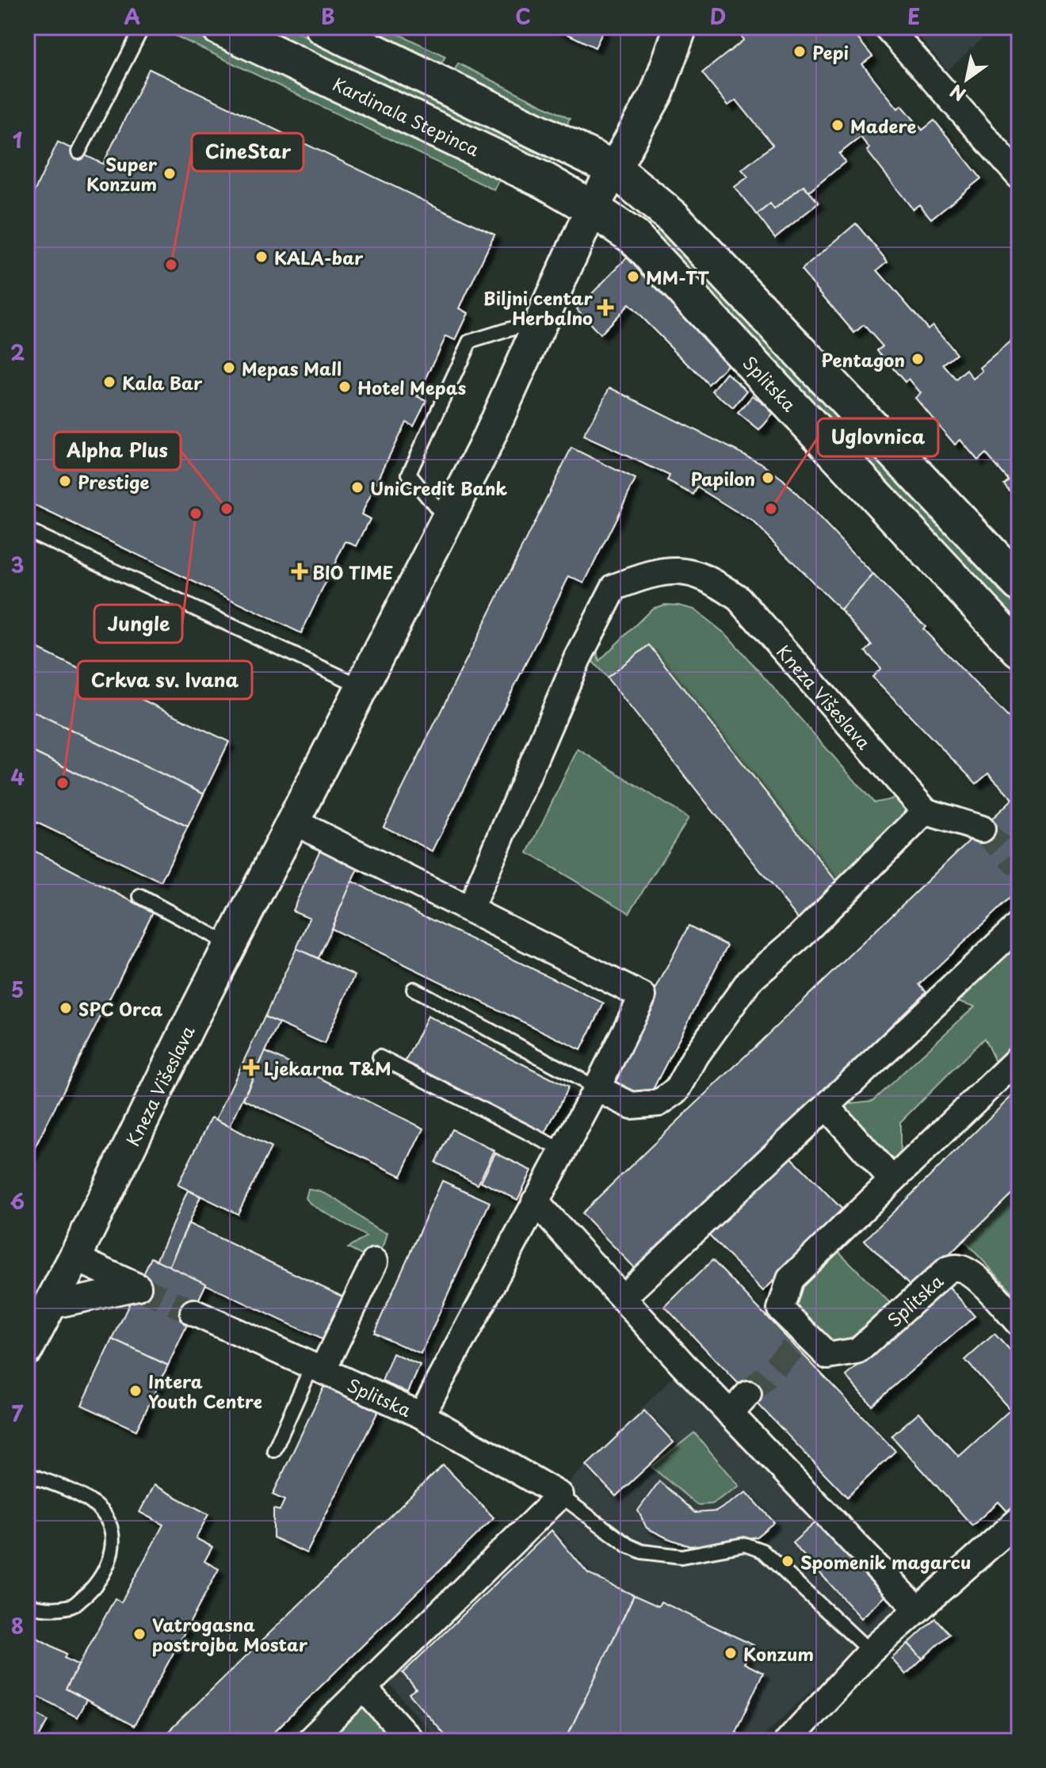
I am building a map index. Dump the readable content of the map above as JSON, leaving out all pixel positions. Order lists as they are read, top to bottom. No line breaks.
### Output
{"streets":{"main road":["Kardinala Stepinca","Splitska"],"street":["Kneza Višeslava"]},"crossings":[["Kardinala Stepinca","Splitska"],["Kardinala Stepinca","Kneza Višeslava"],["Splitska","Kneza Višeslava"]],"places":{"other":["Pepi","Madere","Super Konzum","KALA-bar","CineStar","MM-TT","Pentagon","Mepas Mall","Kala Bar","Hotel Mepas","Papilon","Prestige","UniCredit Bank","Alpha Plus","Uglovnica","Jungle","Crkva sv. Ivana","SPC Orca","Intera Youth Centre","Spomenik magarcu","Vatrogasna postrojba Mostar","Konzum"],"health":["Biljni centar Herbalno","BIO TIME","Ljekarna T&M"]},"north":"bottom left","grid":{"columns":["A","B","C","D","E"],"rows":["1","2","3","4","5","6","7","8"]}}
